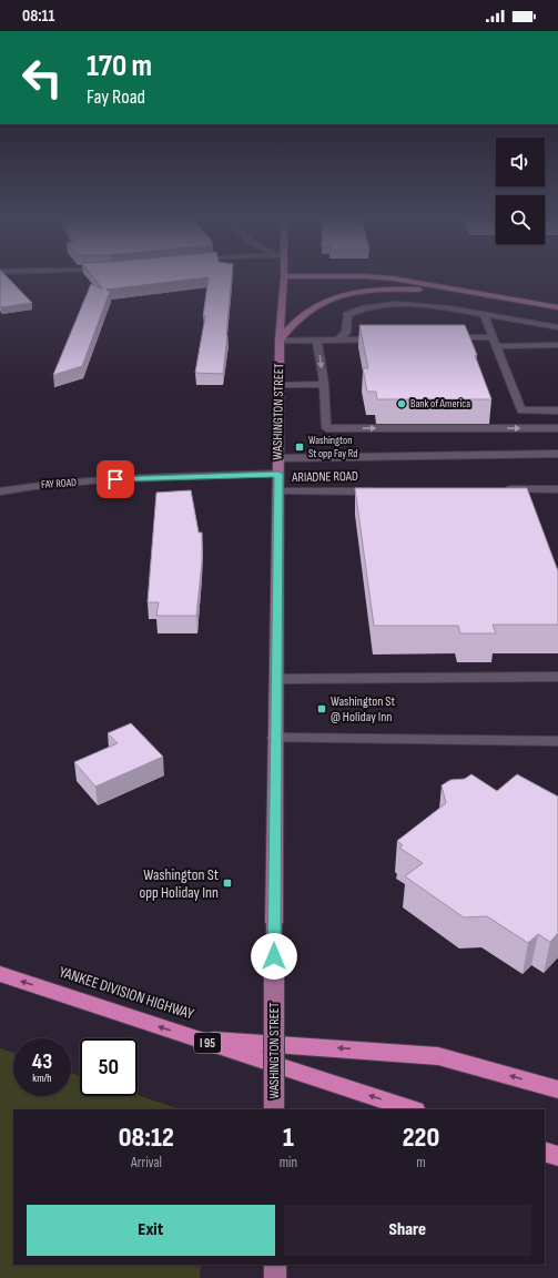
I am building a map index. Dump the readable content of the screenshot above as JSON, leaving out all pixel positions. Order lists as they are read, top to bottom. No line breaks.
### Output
{"streets":{"highway":["YANKEE DIVISION HIGHWAY","I 95"],"main road":["WASHINGTON STREET"],"street":["ARIADNE ROAD","FAY ROAD"]},"crossings":[["WASHINGTON STREET","ARIADNE ROAD"],["WASHINGTON STREET","FAY ROAD"]],"places":{"other":["Bank of America"],"transit":["Washington St opp Fay Rd","Washington St @ Holiday Inn","Washington St opp Holiday Inn"]},"page":{"status":"08:11","turn":["170 m","Fay Road"],"speed":"43 km/h","limit":"50","eta":["08:12","Arrival","1","min","220","m"],"buttons":["Exit","Share"]}}
